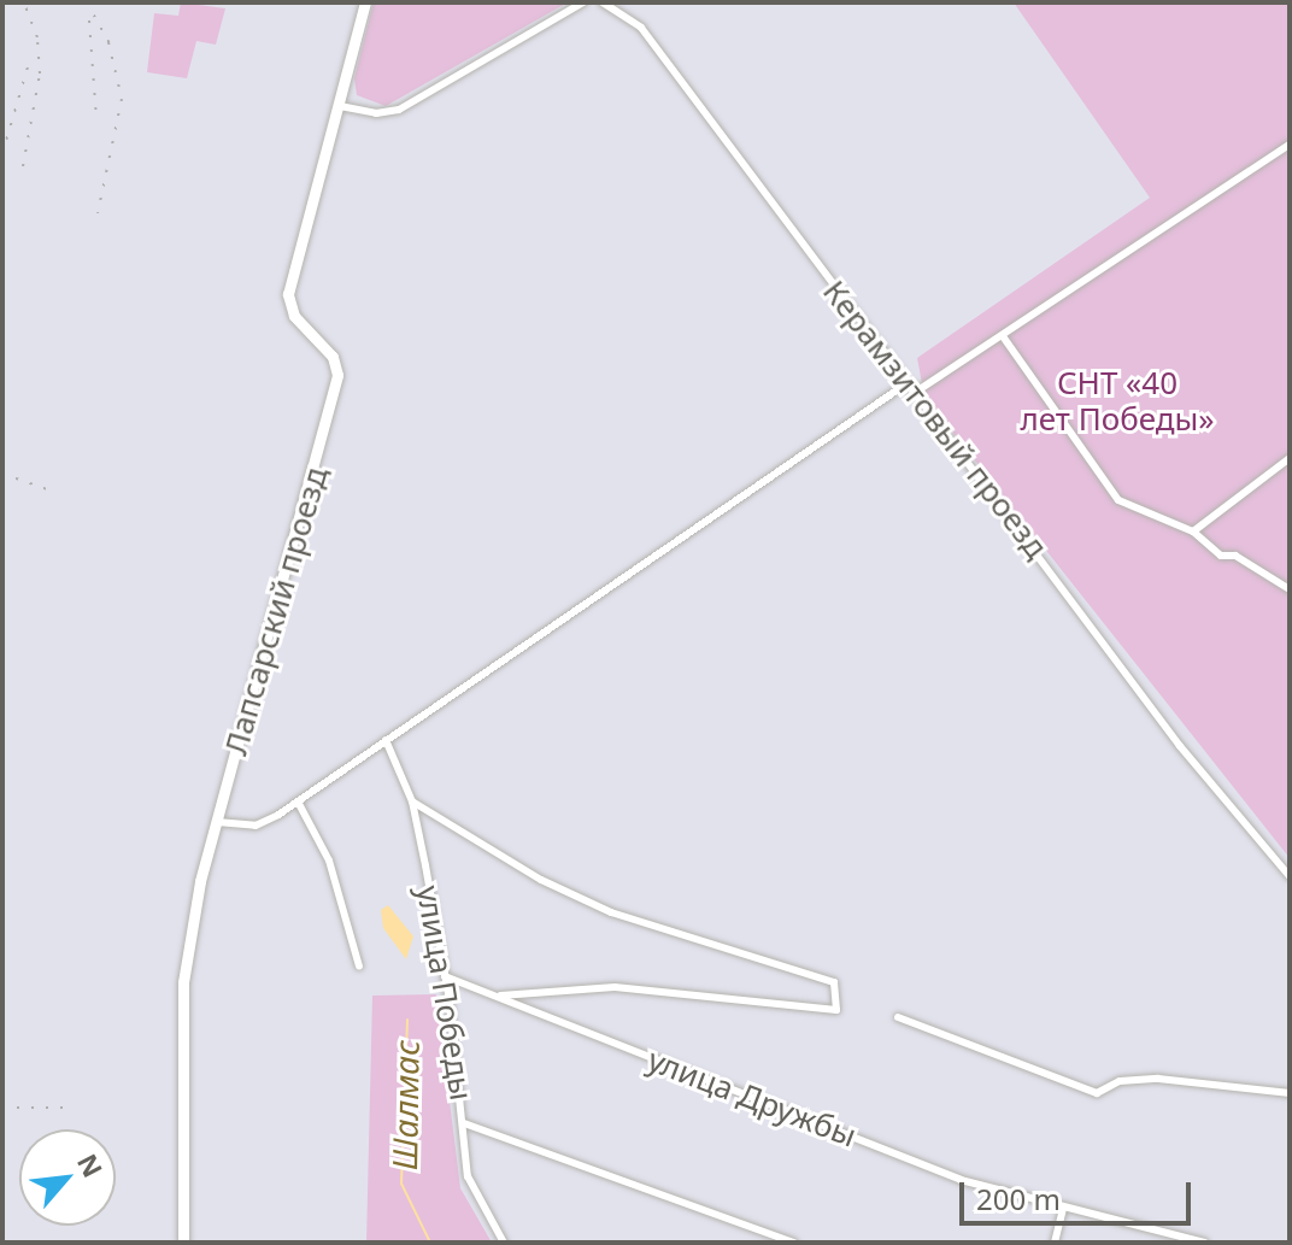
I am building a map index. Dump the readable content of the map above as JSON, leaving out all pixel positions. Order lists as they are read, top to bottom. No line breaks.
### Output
{"streets":{"street":["Керамзитовый проезд","Лапсарский проезд","улица Победы","улица Дружбы"]},"crossings":[["улица Победы","улица Дружбы"]],"water":["Шалмас"],"parks":["СНТ «40 лет Победы»"],"scale_bar":"200 m","north":"top right"}
